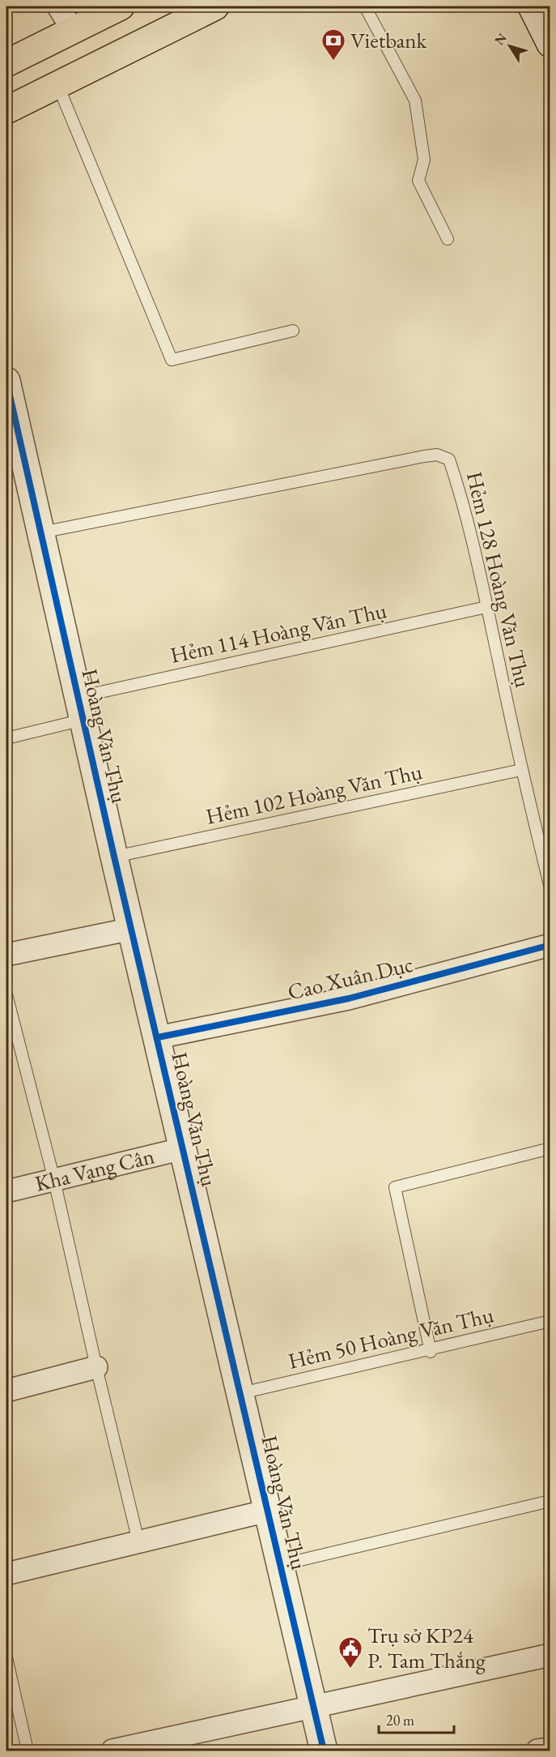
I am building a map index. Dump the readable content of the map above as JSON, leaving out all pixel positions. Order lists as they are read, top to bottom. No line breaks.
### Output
{"streets":{"street":["Hoàng Văn Thụ","Cao Xuân Dục","Kha Vạng Cân"],"lane":["Hẻm 128 Hoàng Văn Thụ","Hẻm 114 Hoàng Văn Thụ","Hẻm 102 Hoàng Văn Thụ","Hẻm 50 Hoàng Văn Thụ"]},"crossings":[["Hẻm 128 Hoàng Văn Thụ","Hẻm 114 Hoàng Văn Thụ"],["Hẻm 128 Hoàng Văn Thụ","Hoàng Văn Thụ"],["Hẻm 128 Hoàng Văn Thụ","Hẻm 102 Hoàng Văn Thụ"],["Hẻm 114 Hoàng Văn Thụ","Hoàng Văn Thụ"],["Hoàng Văn Thụ","Hẻm 102 Hoàng Văn Thụ"],["Hoàng Văn Thụ","Cao Xuân Dục"],["Hoàng Văn Thụ","Kha Vạng Cân"],["Hoàng Văn Thụ","Hẻm 50 Hoàng Văn Thụ"]],"places":{"bank":["Vietbank"],"public building":["Trụ sở KP24 P. Tam Thắng"]},"scale_bar":"20 m","north":"top left"}
